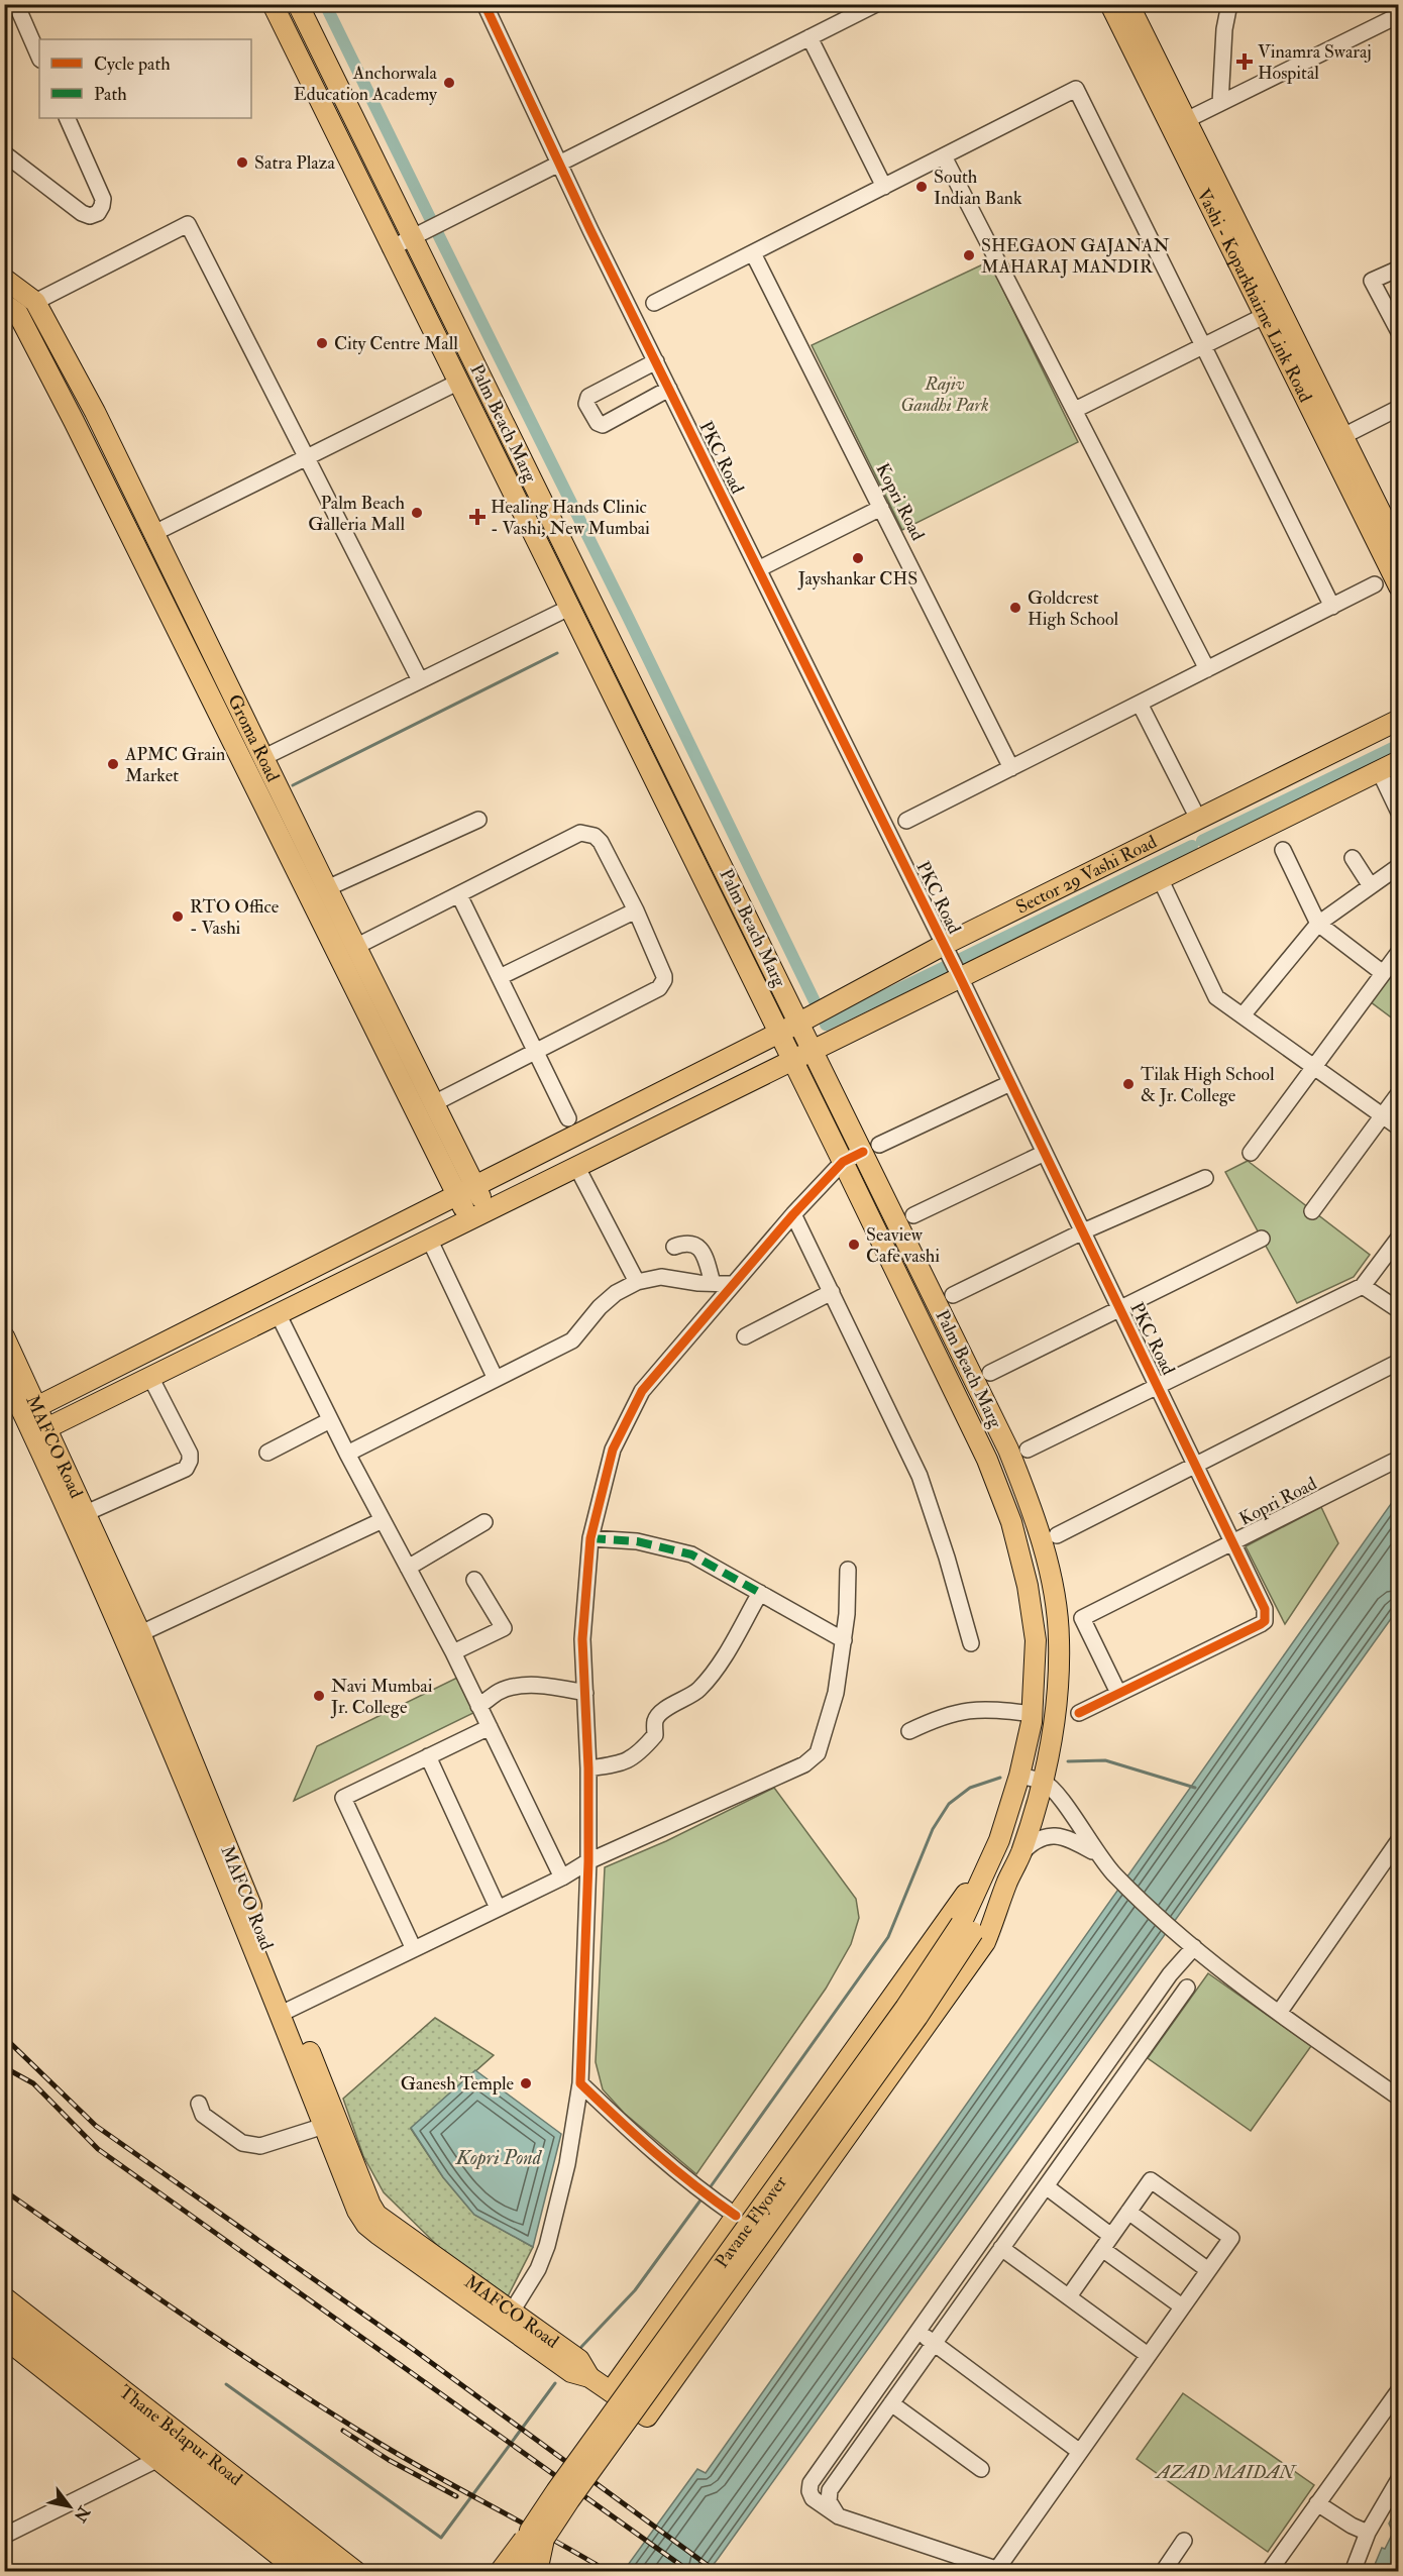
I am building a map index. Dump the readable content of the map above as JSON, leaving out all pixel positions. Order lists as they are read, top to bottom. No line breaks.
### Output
{"streets":{"main road":["Vashi - Koparkhairne Link Road","Palm Beach Marg","Groma Road","Sector 29 Vashi Road","MAFCO Road","Pavane Flyover","Thane Belapur Road"],"street":["PKC Road","Kopri Road"]},"crossings":[["Palm Beach Marg","Sector 29 Vashi Road"],["Palm Beach Marg","MAFCO Road"],["Palm Beach Marg","Pavane Flyover"],["PKC Road","Kopri Road"],["PKC Road","Sector 29 Vashi Road"],["Groma Road","Sector 29 Vashi Road"],["Sector 29 Vashi Road","MAFCO Road"],["MAFCO Road","Pavane Flyover"]],"water":["Kopri Pond"],"parks":["Rajiv Gandhi Park","AZAD MAIDAN"],"places":{"health":["Vinamra Swaraj Hospital","Healing Hands Clinic - Vashi, New Mumbai"],"other":["Anchorwala Education Academy","Satra Plaza","South Indian Bank","SHEGAON GAJANAN MAHARAJ MANDIR","City Centre Mall","Palm Beach Galleria Mall","Jayshankar CHS","Goldcrest High School","APMC Grain Market","RTO Office - Vashi","Tilak High School & Jr. College","Seaview Cafe vashi","Navi Mumbai Jr. College","Ganesh Temple"]},"legend":["Cycle path","Path"],"north":"bottom right"}
